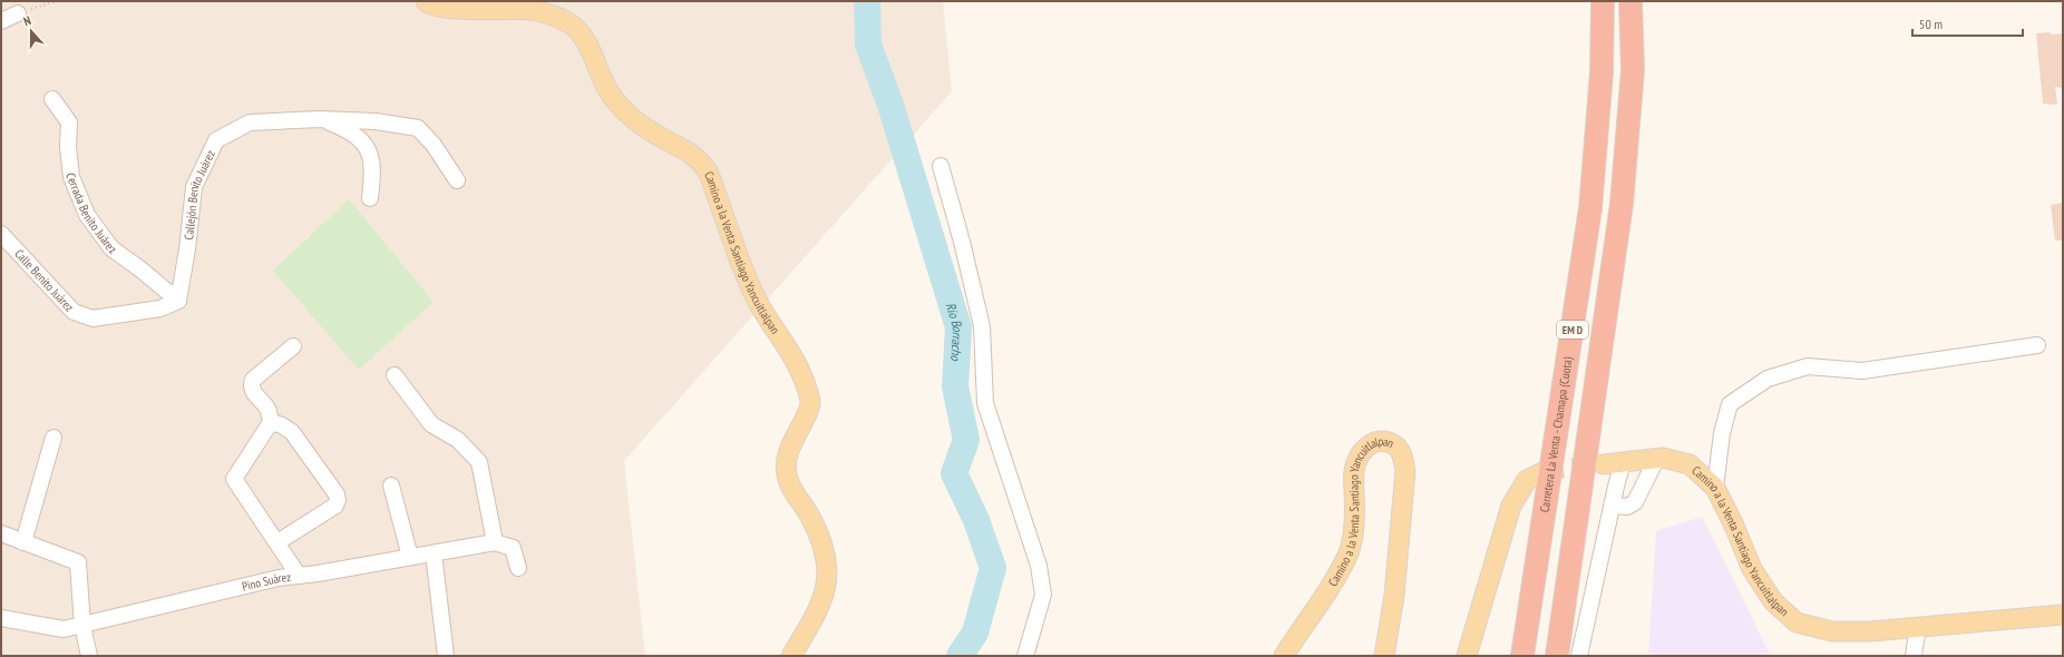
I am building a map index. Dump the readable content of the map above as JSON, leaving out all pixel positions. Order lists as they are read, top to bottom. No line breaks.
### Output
{"streets":{"highway":["EM D","Carretera La Venta - Chamapa (Cuota)"],"main road":["Camino a la Venta Santiago Yancuitlalpan"],"street":["Callejón Benito Juárez","Cerrada Benito Juárez","Calle Benito Juárez","Pino Suárez"]},"crossings":[["Callejón Benito Juárez","Cerrada Benito Juárez"],["Callejón Benito Juárez","Calle Benito Juárez"],["Cerrada Benito Juárez","Calle Benito Juárez"]],"water":["Río Borracho"],"scale_bar":"50 m","north":"top"}
